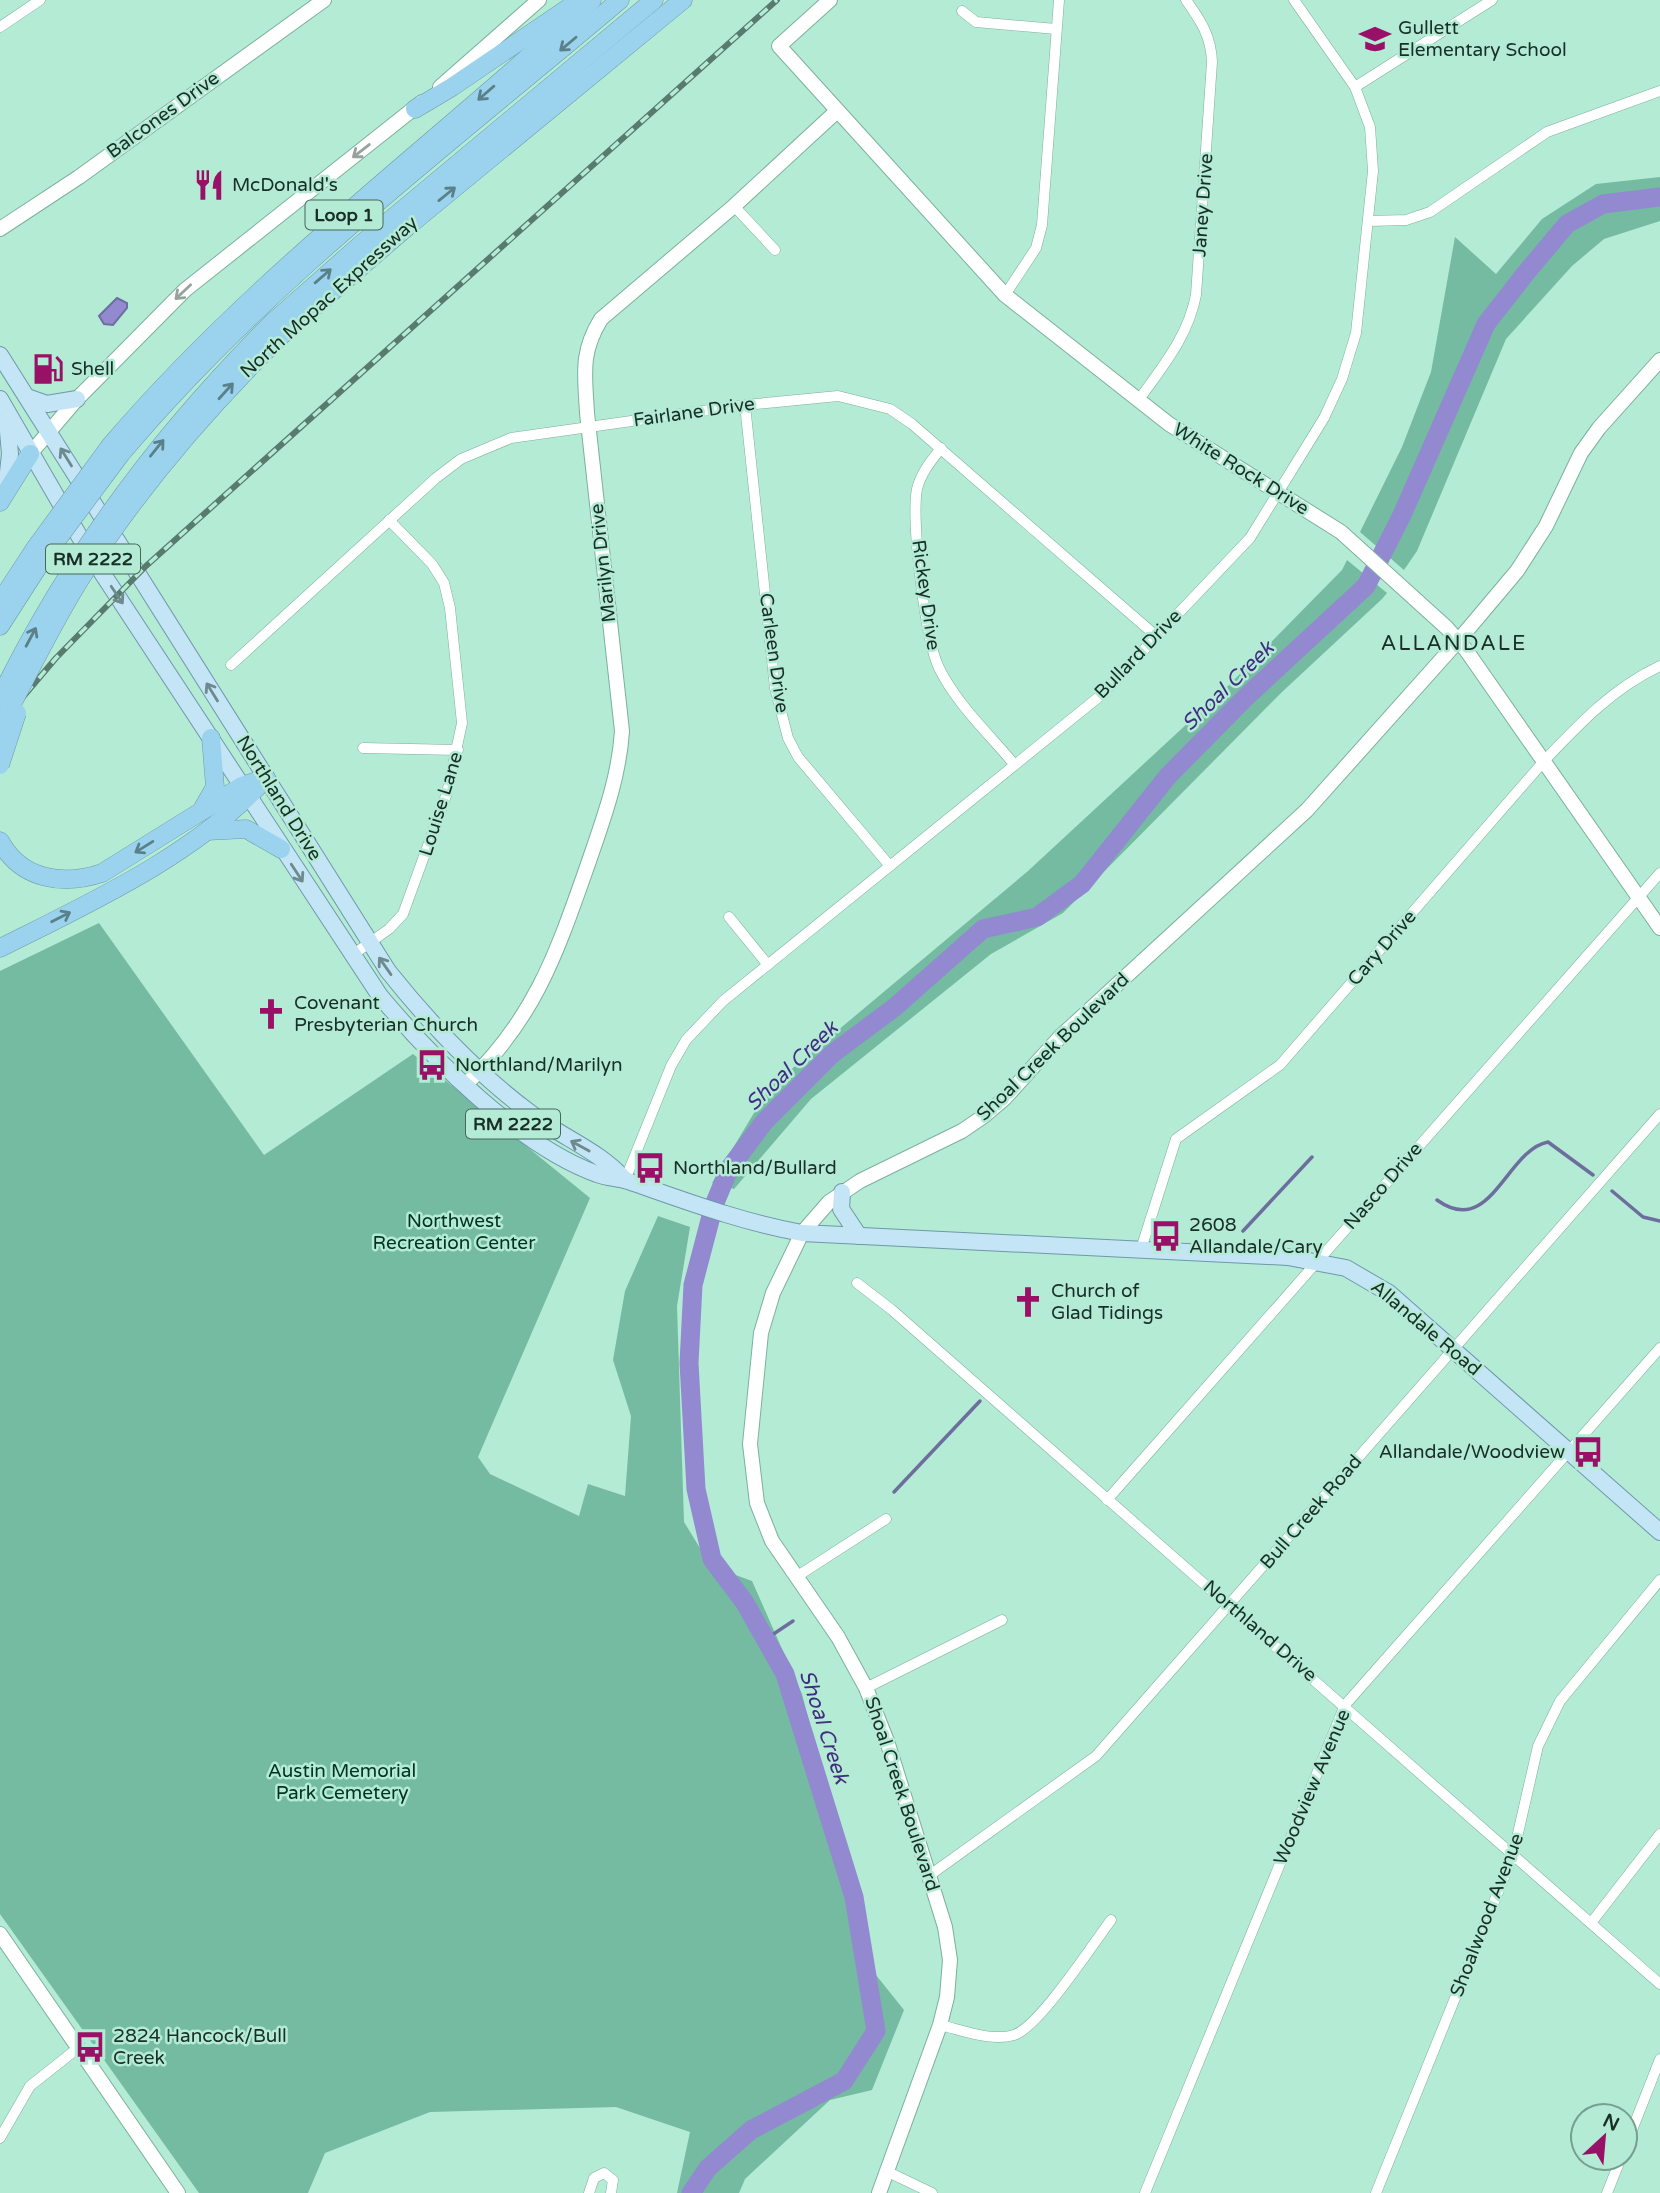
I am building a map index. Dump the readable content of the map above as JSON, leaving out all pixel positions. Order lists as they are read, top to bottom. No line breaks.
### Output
{"streets":{"highway":["Loop 1","North Mopac Expressway"],"main road":["RM 2222","Northland Drive","Allandale Road"],"street":["Balcones Drive","Janey Drive","Fairlane Drive","White Rock Drive","Marilyn Drive","Rickey Drive","Carleen Drive","Bullard Drive","Louise Lane","Cary Drive","Shoal Creek Boulevard","Nasco Drive","Bull Creek Road","Woodview Avenue","Shoalwood Avenue"]},"crossings":[["Janey Drive","White Rock Drive"],["Fairlane Drive","Marilyn Drive"],["Fairlane Drive","Rickey Drive"],["Fairlane Drive","Carleen Drive"],["Fairlane Drive","Bullard Drive"],["Fairlane Drive","Louise Lane"],["White Rock Drive","Marilyn Drive"],["White Rock Drive","Bullard Drive"],["White Rock Drive","Cary Drive"],["White Rock Drive","Shoal Creek Boulevard"],["White Rock Drive","Nasco Drive"],["Marilyn Drive","Northland Drive"],["Rickey Drive","Bullard Drive"],["Carleen Drive","Bullard Drive"],["Bullard Drive","Northland Drive"],["Northland Drive","Louise Lane"],["Northland Drive","Shoal Creek Boulevard"],["Northland Drive","Nasco Drive"],["Northland Drive","Allandale Road"],["Northland Drive","Bull Creek Road"],["Northland Drive","Woodview Avenue"],["Northland Drive","Shoalwood Avenue"],["Cary Drive","Allandale Road"],["Shoal Creek Boulevard","Allandale Road"],["Shoal Creek Boulevard","Bull Creek Road"],["Nasco Drive","Allandale Road"],["Allandale Road","Bull Creek Road"],["Allandale Road","Woodview Avenue"]],"districts":["ALLANDALE"],"water":["Shoal Creek"],"parks":["Northwest Recreation Center","Austin Memorial Park Cemetery"],"places":{"school or university":["Gullett Elementary School"],"restaurant":["McDonald's"],"fuel station":["Shell"],"church":["Covenant Presbyterian Church","Church of Glad Tidings"],"bus stop":["Northland/Marilyn","Northland/Bullard","2608 Allandale/Cary","Allandale/Woodview","2824 Hancock/Bull Creek"]},"north":"top right"}
